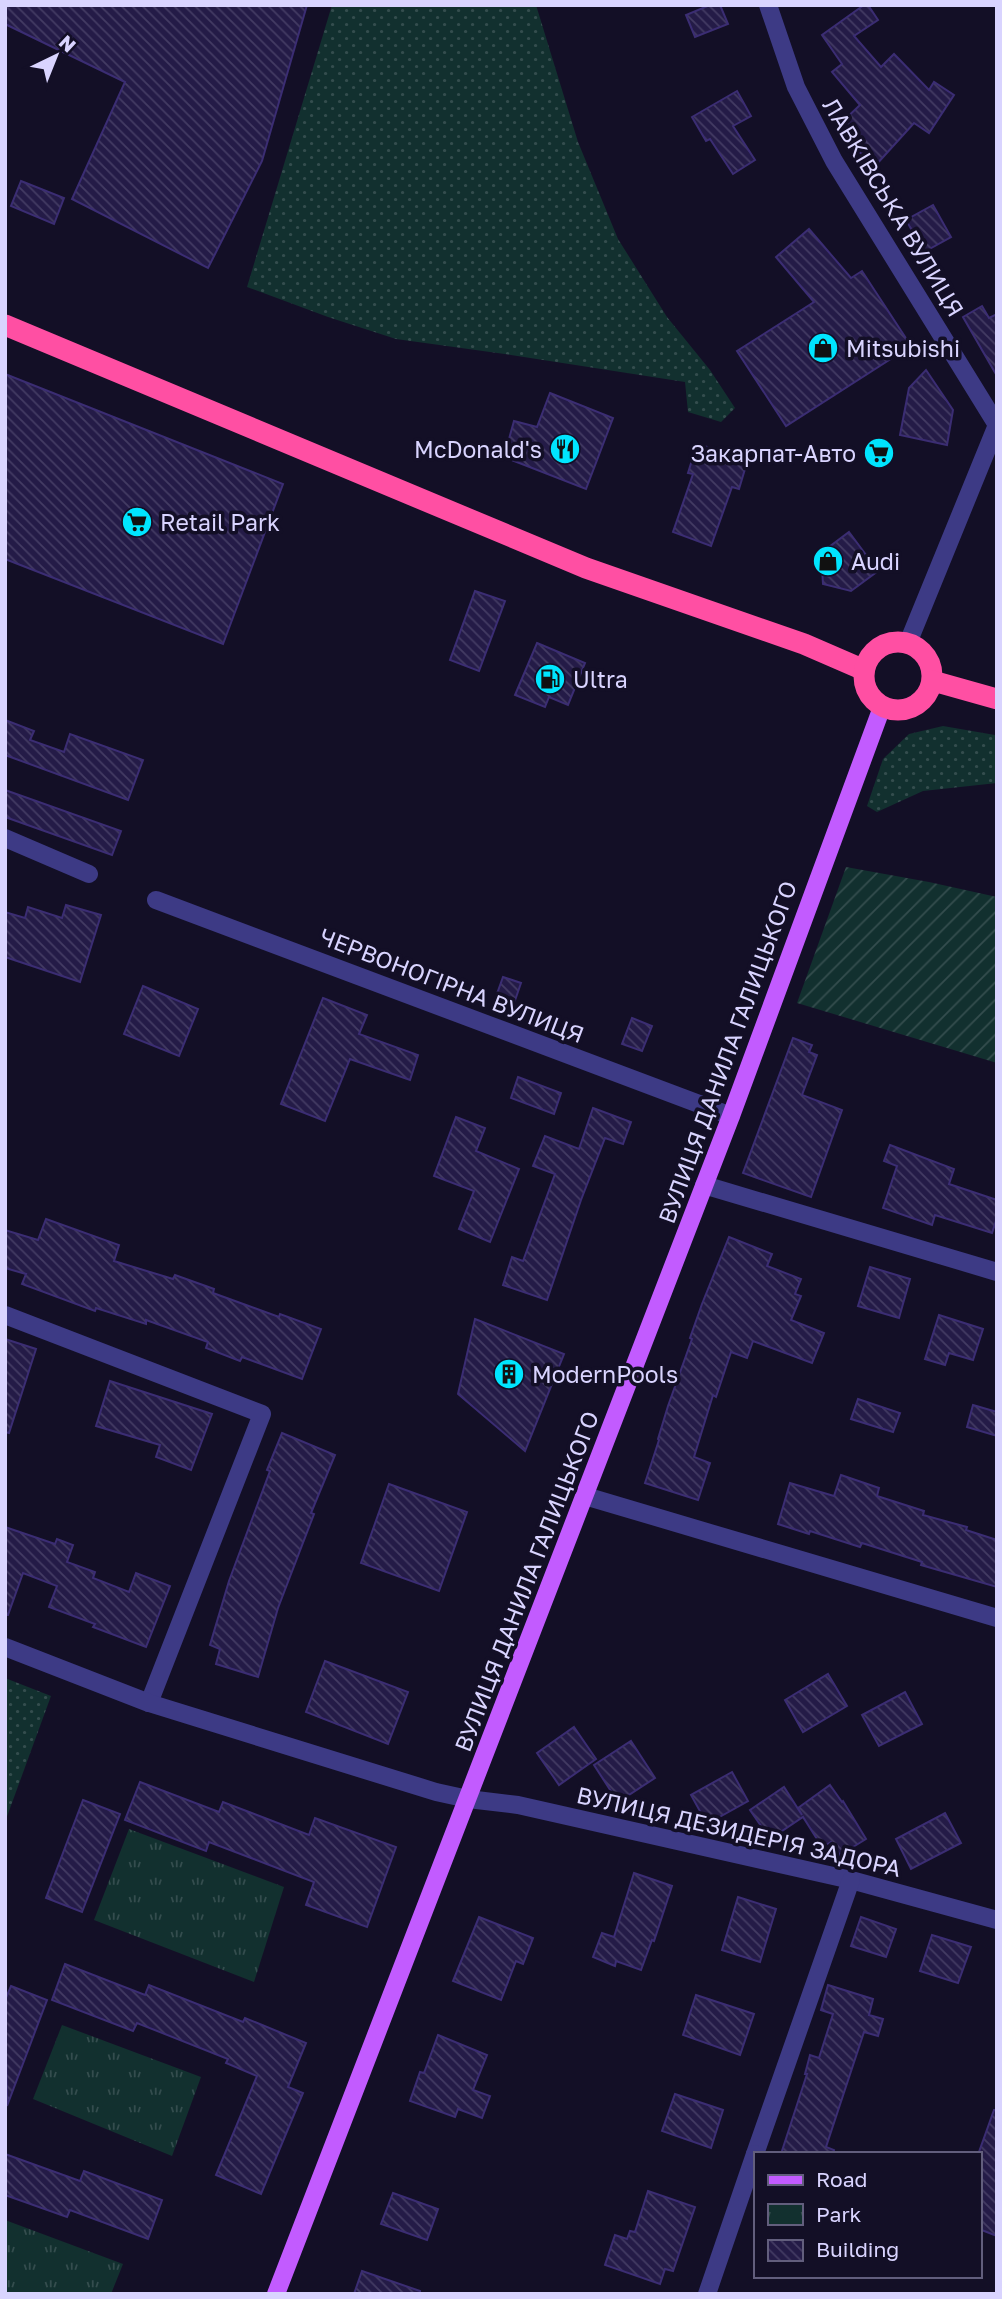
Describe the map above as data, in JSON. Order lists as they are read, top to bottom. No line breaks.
{"streets":{"main road":["ВУЛИЦЯ ДАНИЛА ГАЛИЦЬКОГО"],"street":["ЛАВКІВСЬКА ВУЛИЦЯ","ЧЕРВОНОГІРНА ВУЛИЦЯ","ВУЛИЦЯ ДЕЗИДЕРІЯ ЗАДОРА"]},"crossings":[["ЧЕРВОНОГІРНА ВУЛИЦЯ","ВУЛИЦЯ ДАНИЛА ГАЛИЦЬКОГО"],["ВУЛИЦЯ ДАНИЛА ГАЛИЦЬКОГО","ВУЛИЦЯ ДЕЗИДЕРІЯ ЗАДОРА"]],"places":{"shop":["Mitsubishi","Audi"],"restaurant":["McDonald's"],"supermarket":["Закарпат-Авто","Retail Park"],"fuel station":["Ultra"],"building":["ModernPools"]},"legend":["Road","Park","Building"],"north":"top right"}
